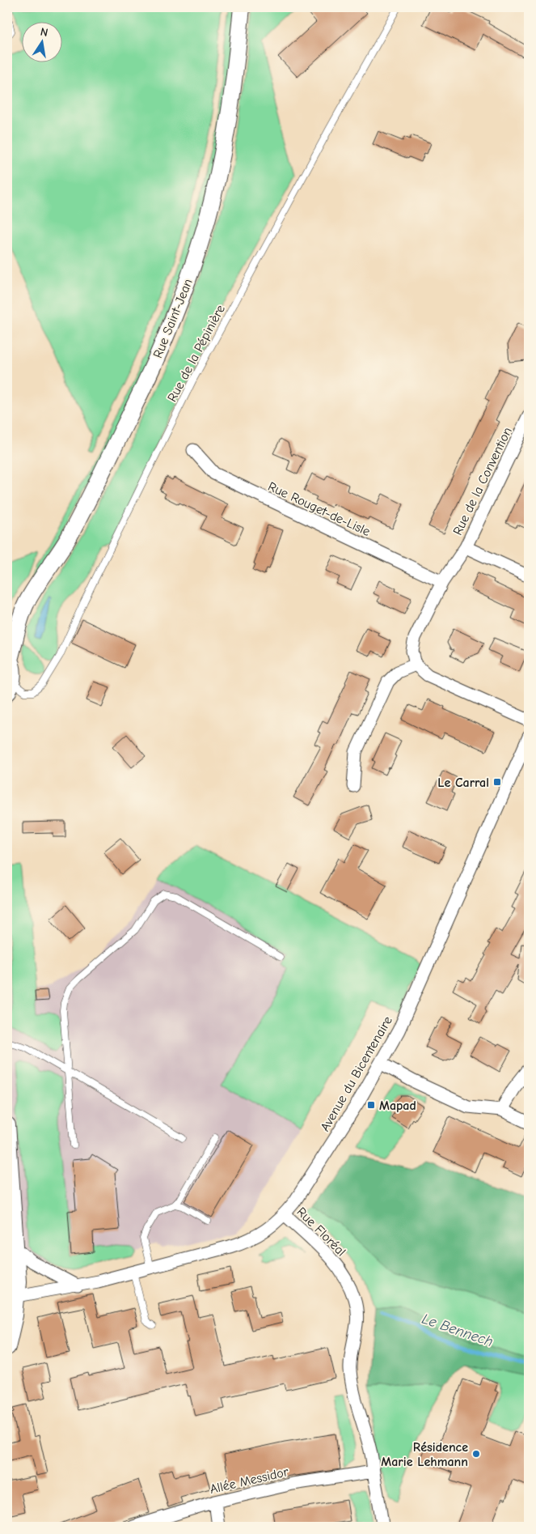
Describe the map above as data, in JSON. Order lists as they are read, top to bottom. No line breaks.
{"streets":{"street":["Rue Saint-Jean","Rue de la Convention","Rue Rouget-de-Lisle","Avenue du Bicentenaire","Rue Floréal","Allée Messidor"],"lane":["Rue de la Pépinière"]},"crossings":[["Rue de la Convention","Rue Rouget-de-Lisle"],["Avenue du Bicentenaire","Rue Floréal"],["Rue Floréal","Allée Messidor"]],"water":["Le Bennech"],"places":{"transit":["Le Carral","Mapad"],"other":["Résidence Marie Lehmann"]},"north":"top"}
